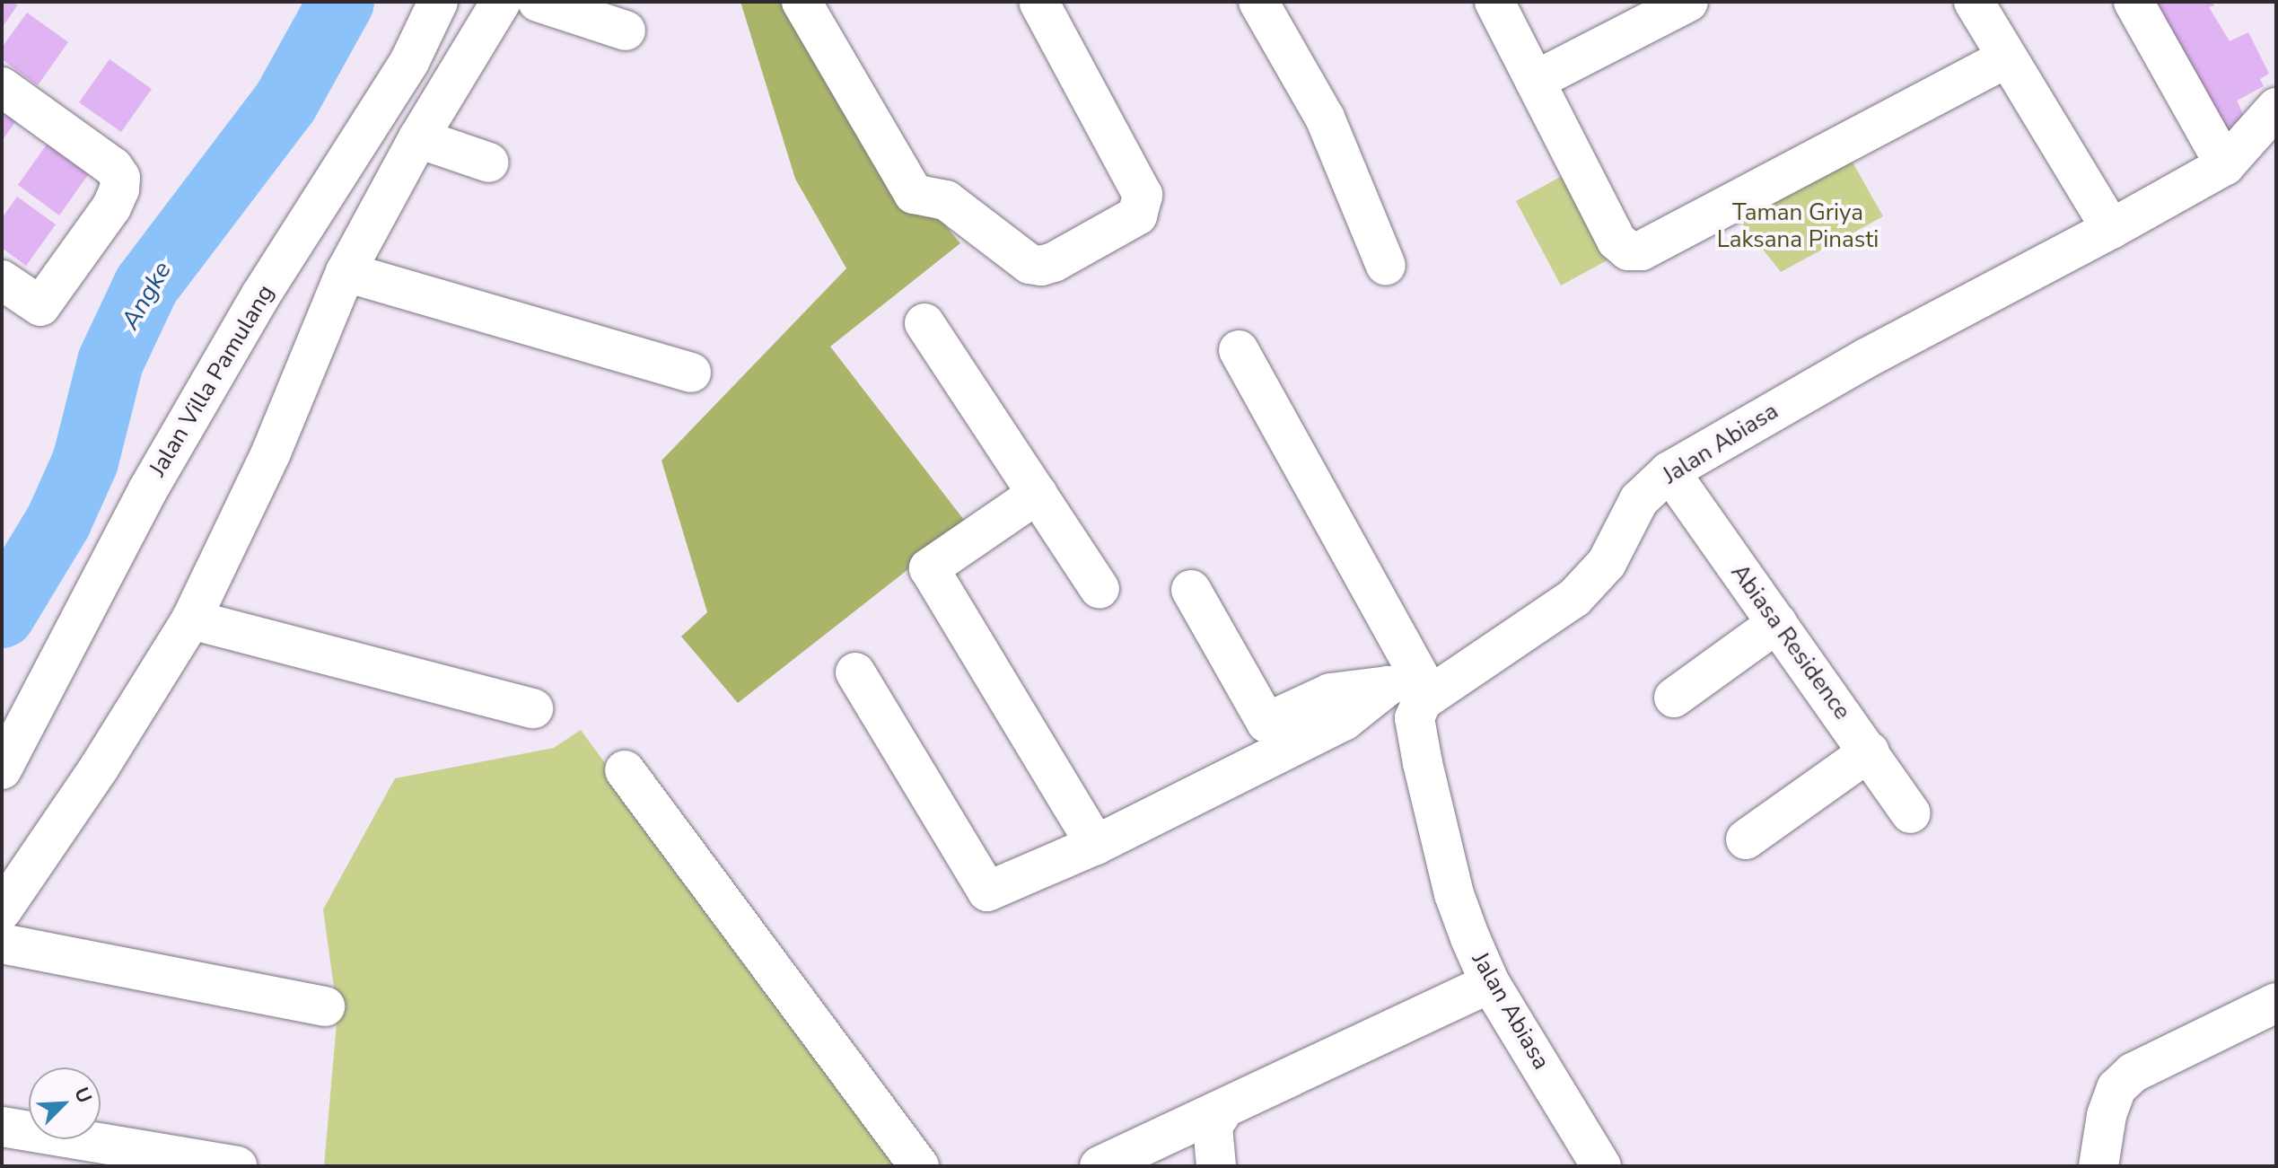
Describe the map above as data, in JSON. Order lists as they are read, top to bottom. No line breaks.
{"streets":{"street":["Jalan Villa Pamulang","Jalan Abiasa","Abiasa Residence"]},"crossings":[["Jalan Abiasa","Abiasa Residence"]],"water":["Angke"],"parks":["Taman Griya Laksana Pinasti"],"north":"top right"}
